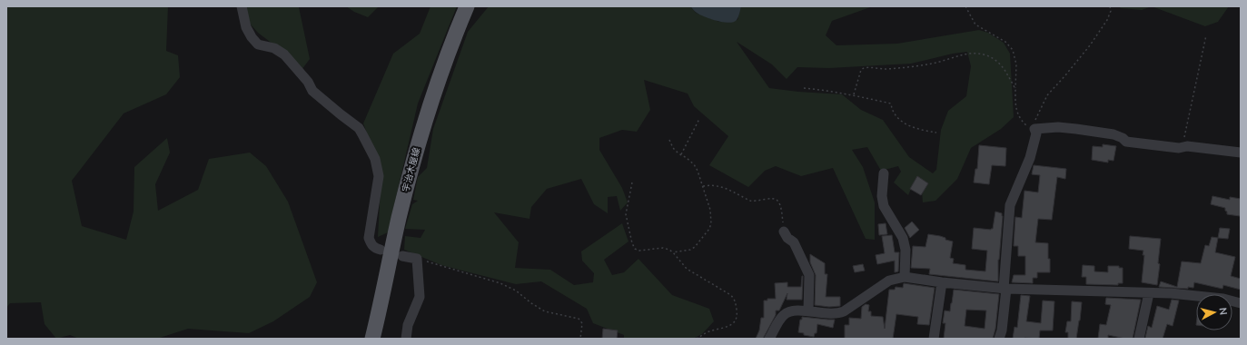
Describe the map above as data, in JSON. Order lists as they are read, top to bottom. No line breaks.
{"streets":{"main road":["宇治木屋線"]},"north":"right"}
